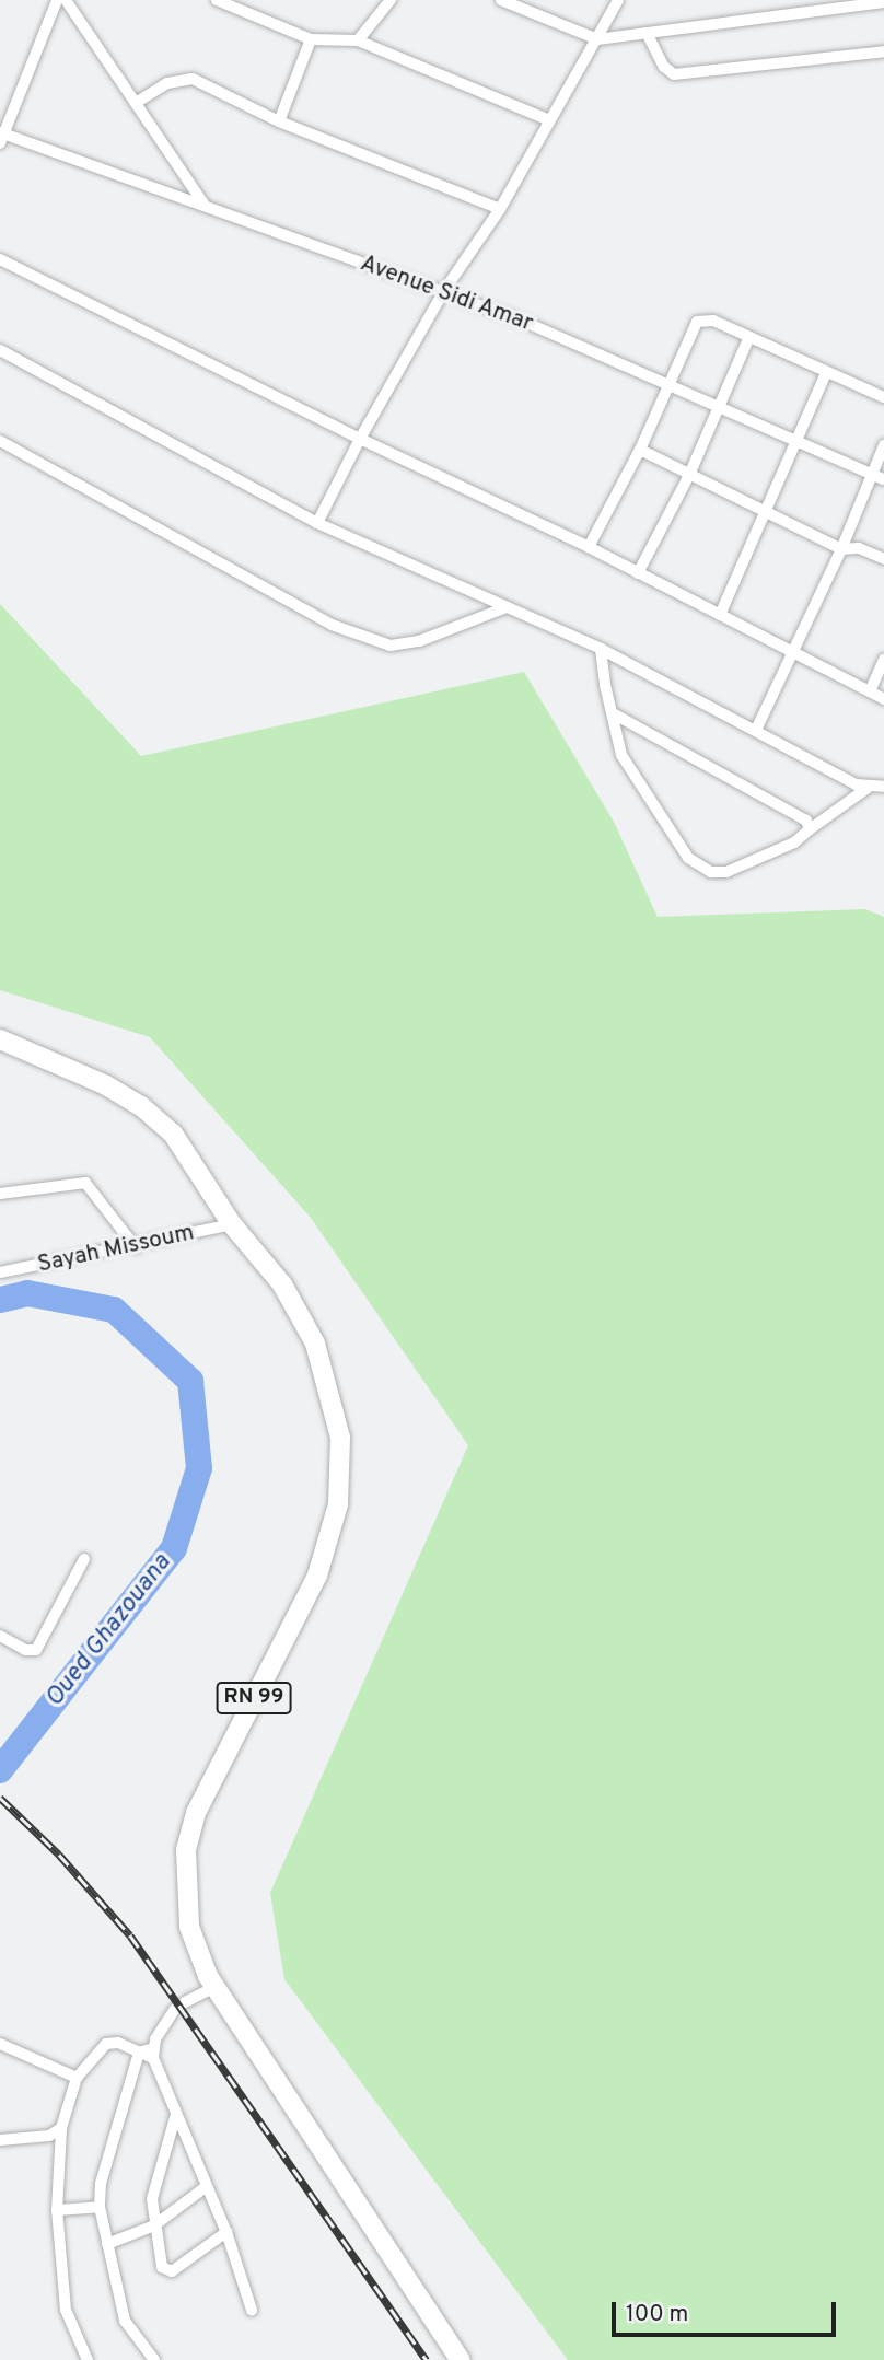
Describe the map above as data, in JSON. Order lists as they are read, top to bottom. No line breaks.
{"streets":{"main road":["RN 99"],"street":["Avenue Sidi Amar","Sayah Missoum"]},"crossings":[["Sayah Missoum","RN 99"]],"water":["Oued Ghazouana"],"scale_bar":"100 m"}
